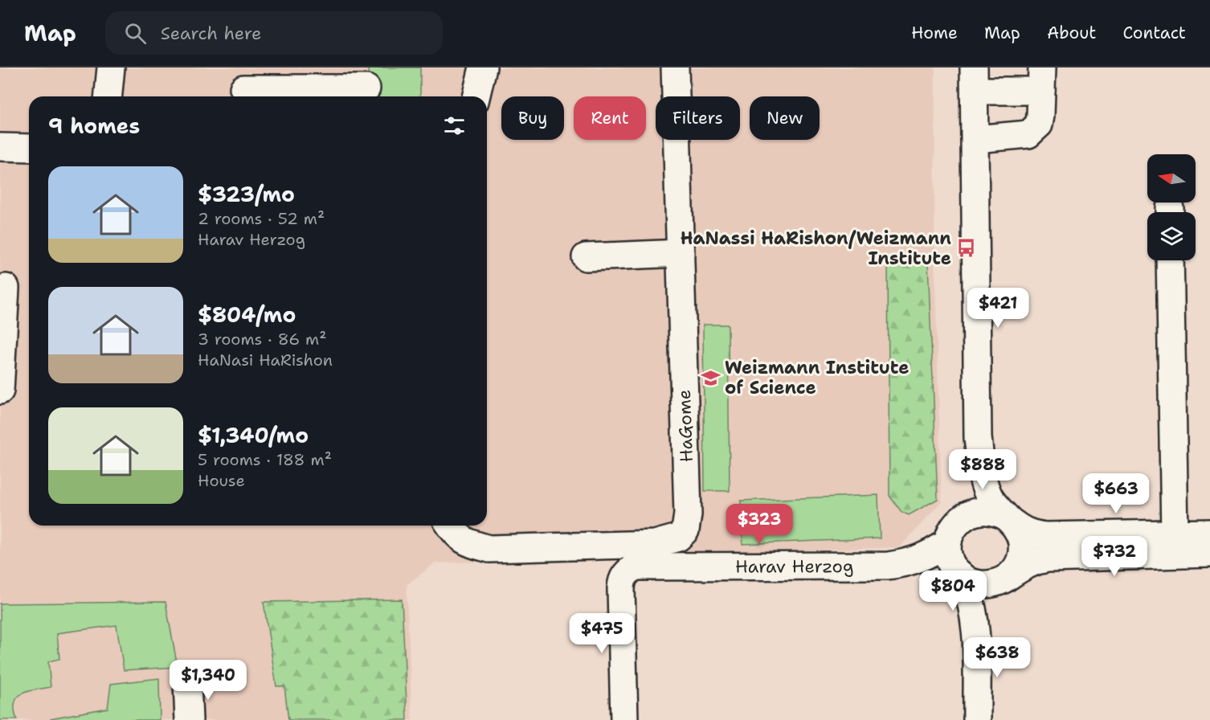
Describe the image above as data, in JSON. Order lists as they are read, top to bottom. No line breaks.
{"streets":{"street":["HaGome","Harav Herzog"]},"places":{"bus stop":["HaNassi HaRishon/Weizmann Institute"],"school or university":["Weizmann Institute of Science"]},"north":"left","page":{"header":"Map","search":"Search here","nav":["Home","Map","About","Contact"],"chip":["Buy","Rent","Filters","New"],"heading":"9 homes","list":[{"name":"$323/mo","note":"2 rooms · 52 m² · Harav Herzog"},{"name":"$804/mo","note":"3 rooms · 86 m² · HaNasi HaRishon"},{"name":"$1,340/mo","note":"5 rooms · 188 m² · House"}],"price":["$421","$888","$663","$323","$732","$804","$475","$638","$1,340"]}}
